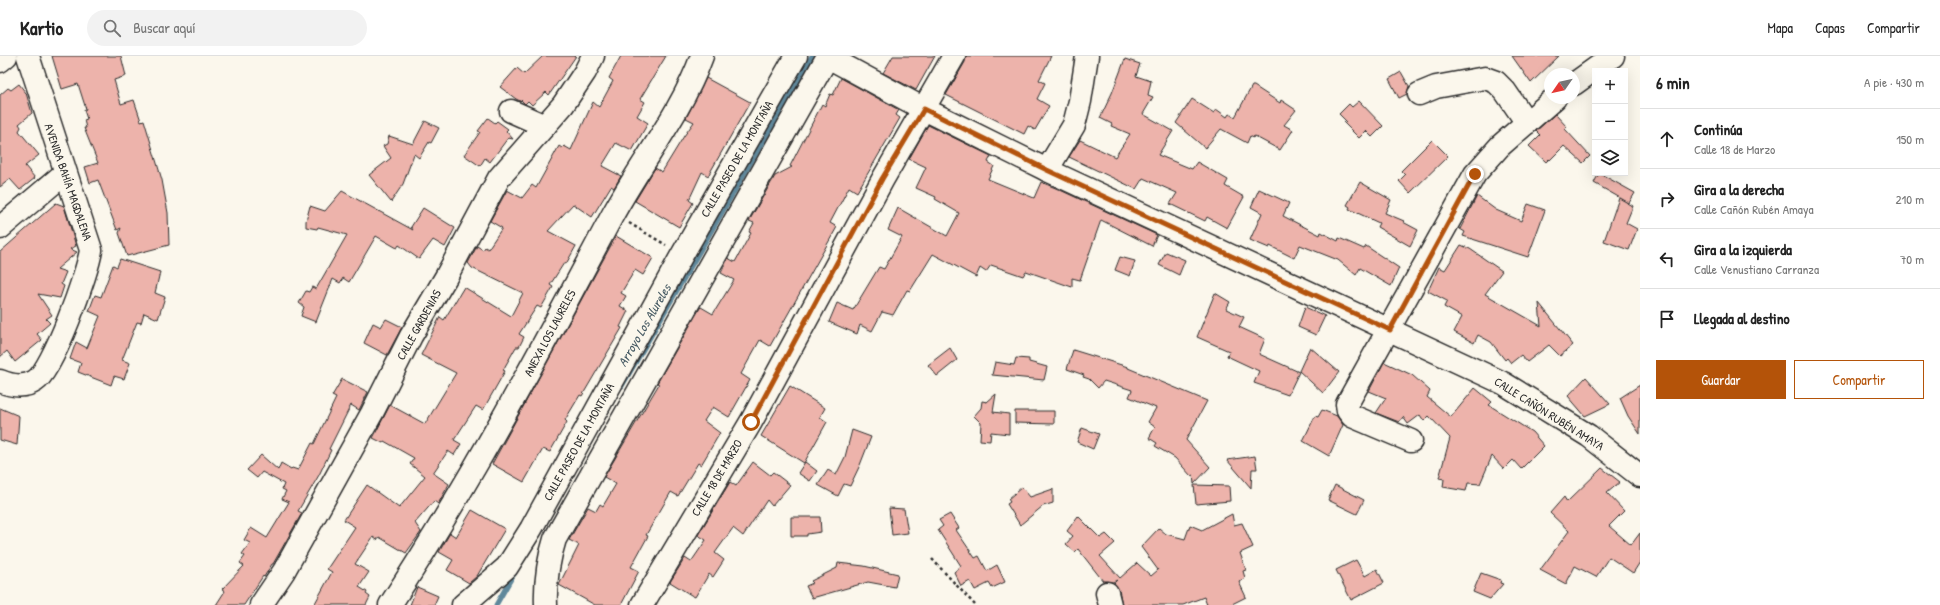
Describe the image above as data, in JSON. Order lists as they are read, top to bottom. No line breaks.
{"streets":{"street":["CALLE PASEO DE LA MONTAÑA","AVENIDA BAHÍA MAGDALENA","CALLE GARDENIAS","ANEXA LOS LAURELES","CALLE CAÑÓN RUBÉN AMAYA","CALLE 18 DE MARZO"]},"crossings":[["CALLE CAÑÓN RUBÉN AMAYA","CALLE 18 DE MARZO"]],"water":["Arroyo Los Alureles"],"north":"bottom left","page":{"header":"Kartio","search":"Buscar aquí","nav":["Mapa","Capas","Compartir"],"heading":["6 min","A pie · 430 m"],"map_buttons":["+","−"],"list":[["Continúa","Calle 18 de Marzo","150 m"],["Gira a la derecha","Calle Cañón Rubén Amaya","210 m"],["Gira a la izquierda","Calle Venustiano Carranza","70 m"],"Llegada al destino"],"buttons":["Guardar","Compartir"]}}
